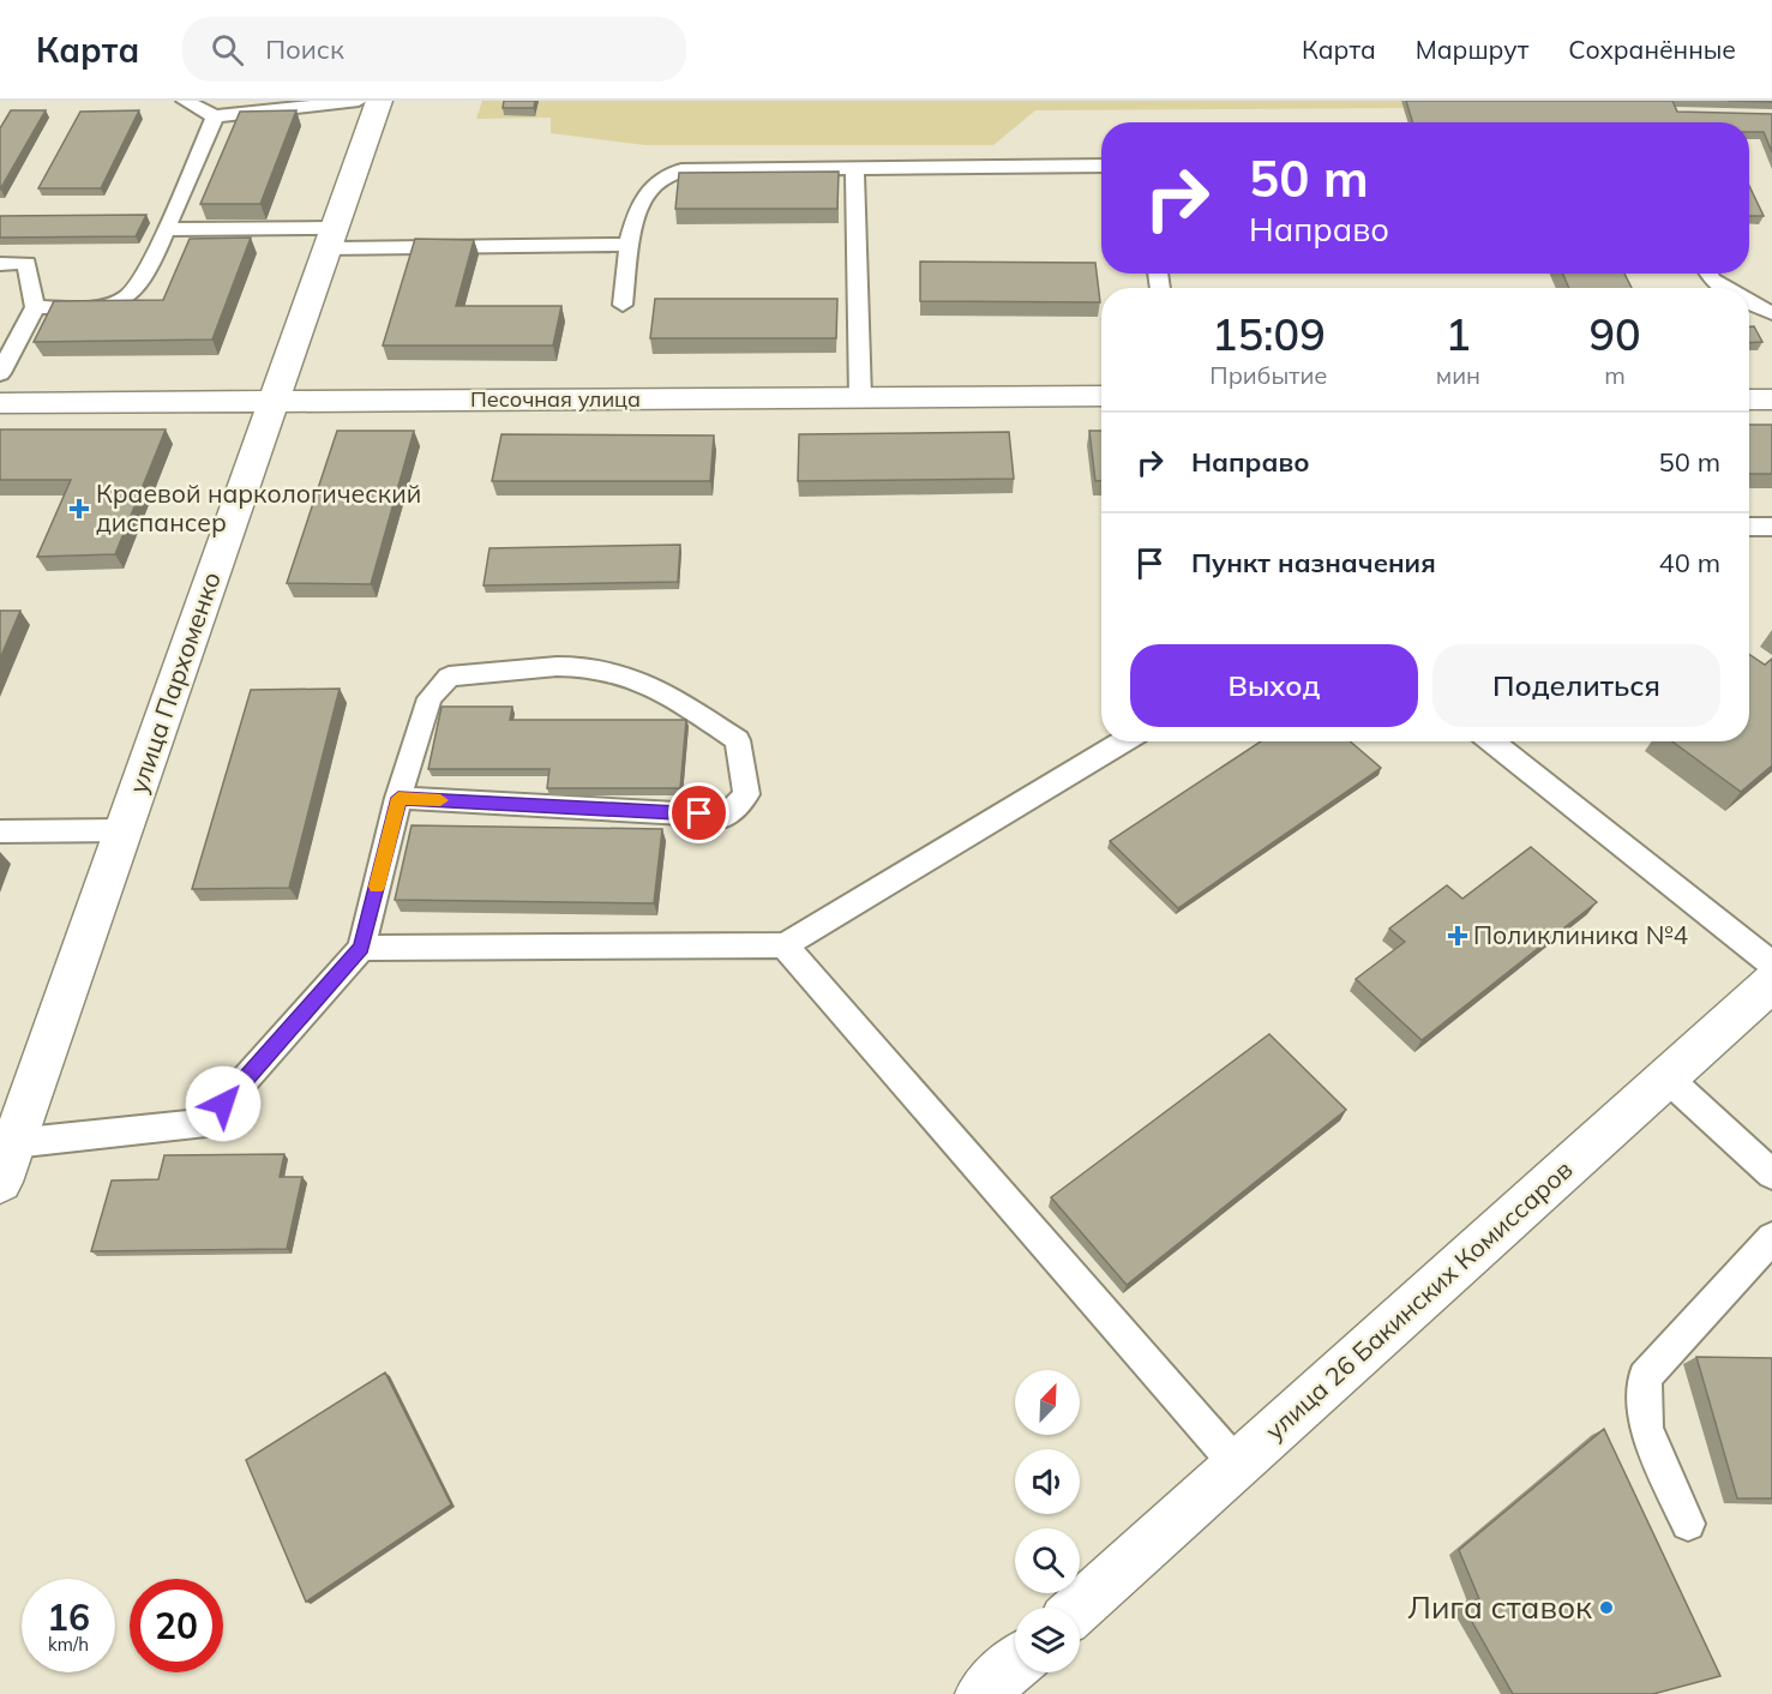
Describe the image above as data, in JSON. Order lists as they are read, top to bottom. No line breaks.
{"streets":{"street":["Песочная улица","улица Пархоменко","улица 26 Бакинских Комиссаров"]},"crossings":[["Песочная улица","улица Пархоменко"]],"places":{"health":["Краевой наркологический диспансер","Поликлиника №4"],"other":["Лига ставок"]},"north":"top right","page":{"header":"Карта","search":"Поиск","nav":["Карта","Маршрут","Сохранённые"],"turn":["50 m","Направо"],"eta":["15:09","Прибытие","1","мин","90","m"],"list":[{"name":"Направо","value":"50 m"},{"name":"Пункт назначения","value":"40 m"}],"buttons":["Выход","Поделиться"],"speed":"16 km/h","limit":"20"}}
